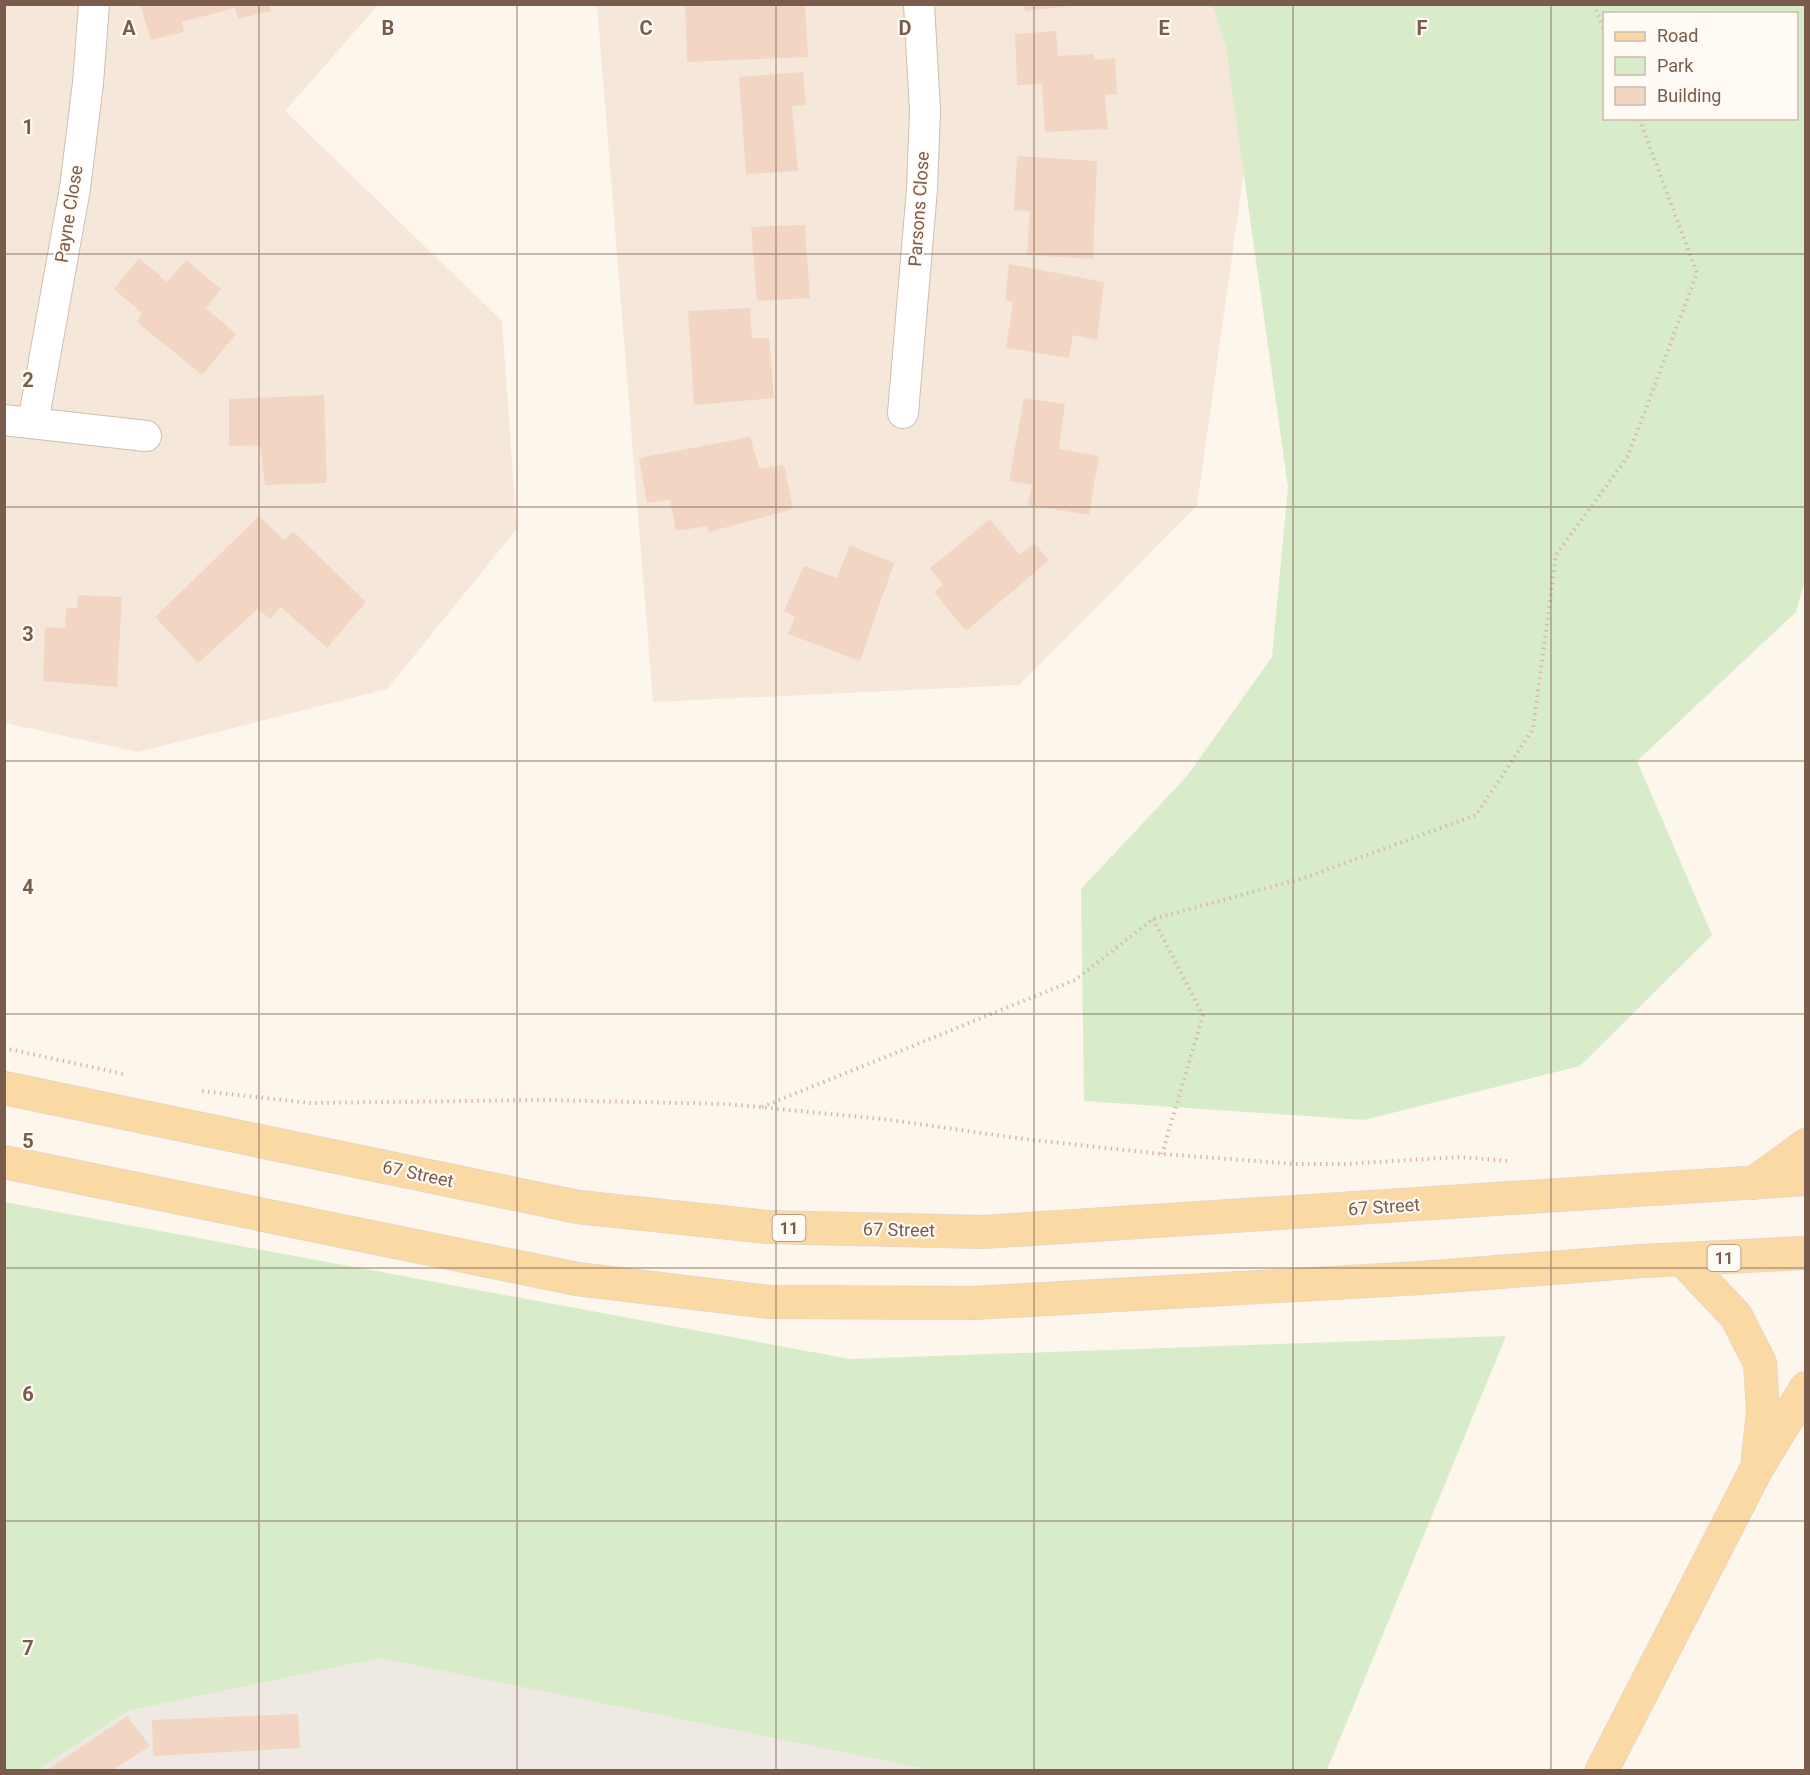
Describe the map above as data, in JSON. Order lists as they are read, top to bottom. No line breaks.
{"streets":{"main road":["67 Street","11"],"street":["Parsons Close","Payne Close"]},"legend":["Road","Park","Building"],"grid":{"columns":["A","B","C","D","E","F"],"rows":["1","2","3","4","5","6","7"]}}
